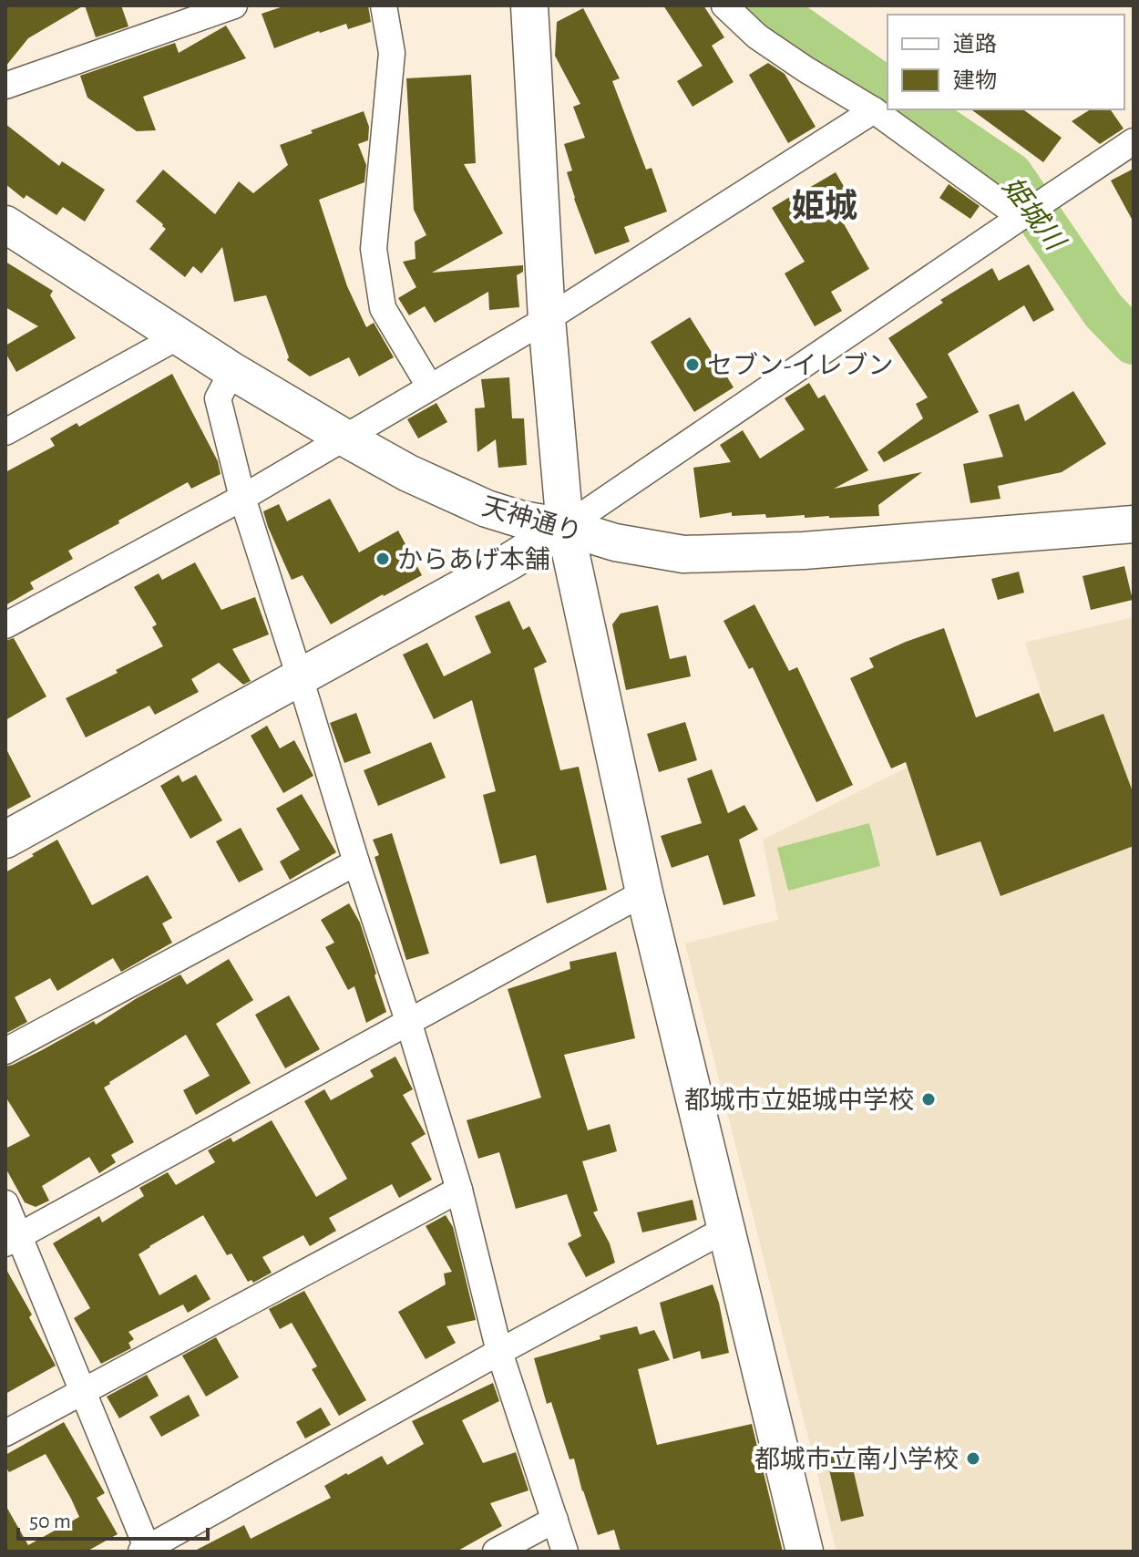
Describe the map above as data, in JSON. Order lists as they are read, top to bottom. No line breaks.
{"streets":{"street":["天神通り"]},"districts":["姫城"],"water":["姫城川"],"places":["セブン-イレブン","からあげ本舗","都城市立姫城中学校","都城市立南小学校"],"legend":["道路","建物"],"scale_bar":"50 m"}
